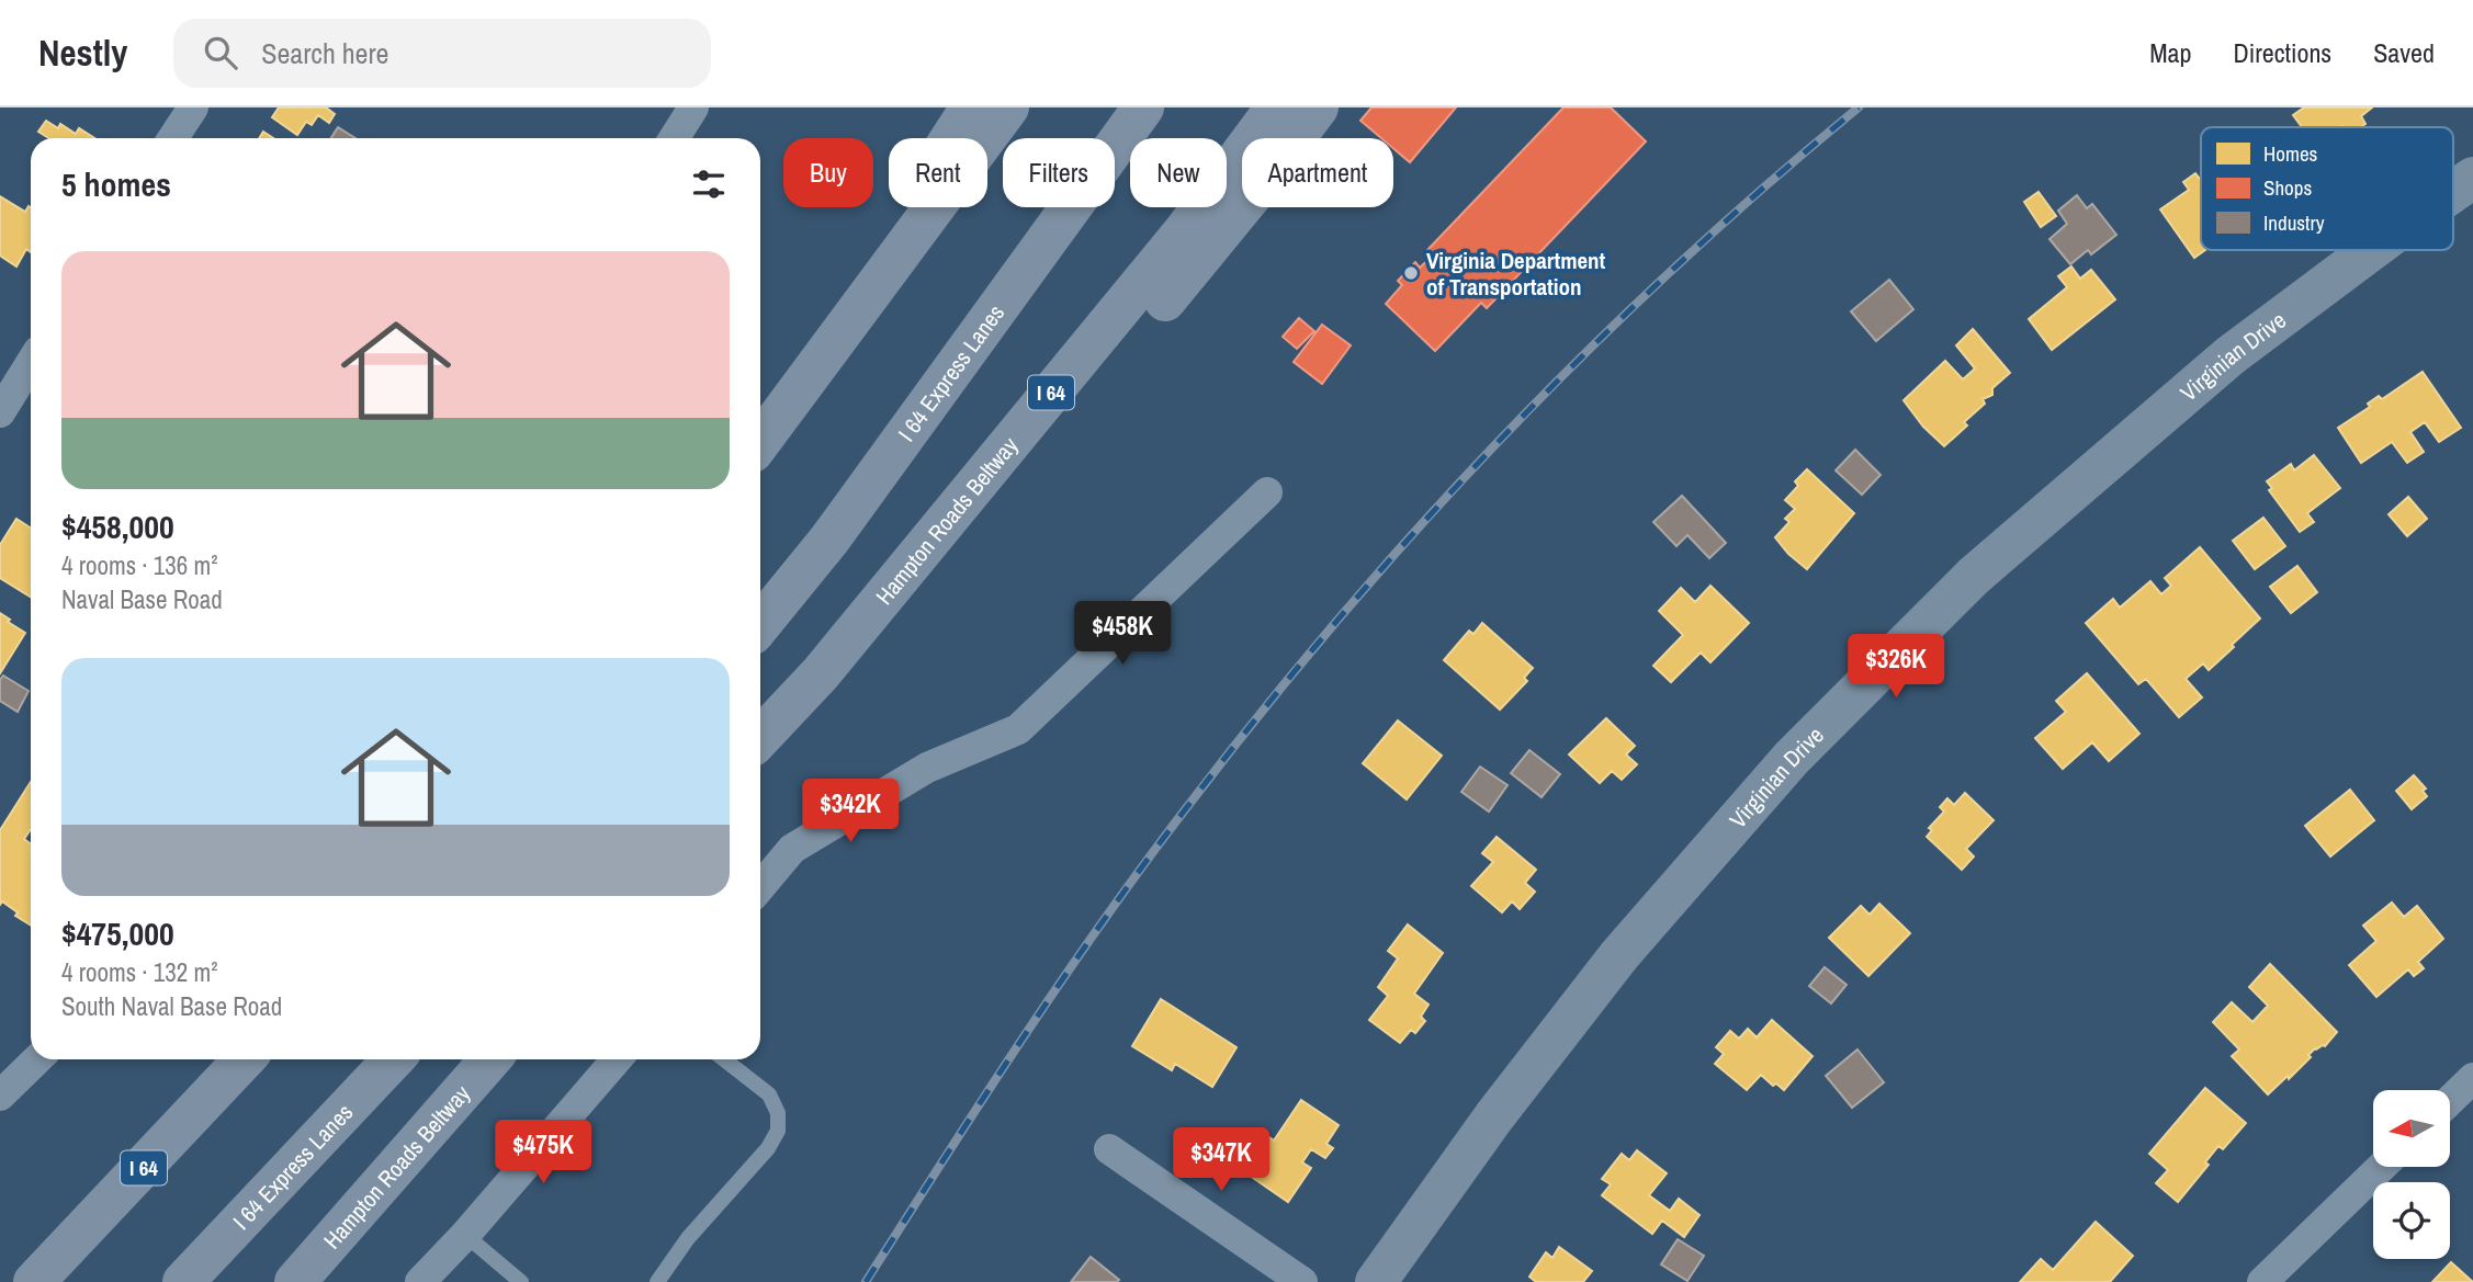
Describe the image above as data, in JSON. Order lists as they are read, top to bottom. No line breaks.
{"streets":{"highway":["I 64 Express Lanes","I 64","Hampton Roads Beltway"],"street":["Virginian Drive"]},"places":["Virginia Department of Transportation"],"legend":["Homes","Shops","Industry"],"north":"left","page":{"header":"Nestly","search":"Search here","nav":["Map","Directions","Saved"],"chip":["Buy","Rent","Filters","New","Apartment"],"heading":"5 homes","list":[{"name":"$458,000","note":"4 rooms · 136 m² · Naval Base Road"},{"name":"$475,000","note":"4 rooms · 132 m² · South Naval Base Road"}],"price":["$458K","$326K","$342K","$475K","$347K"]}}
